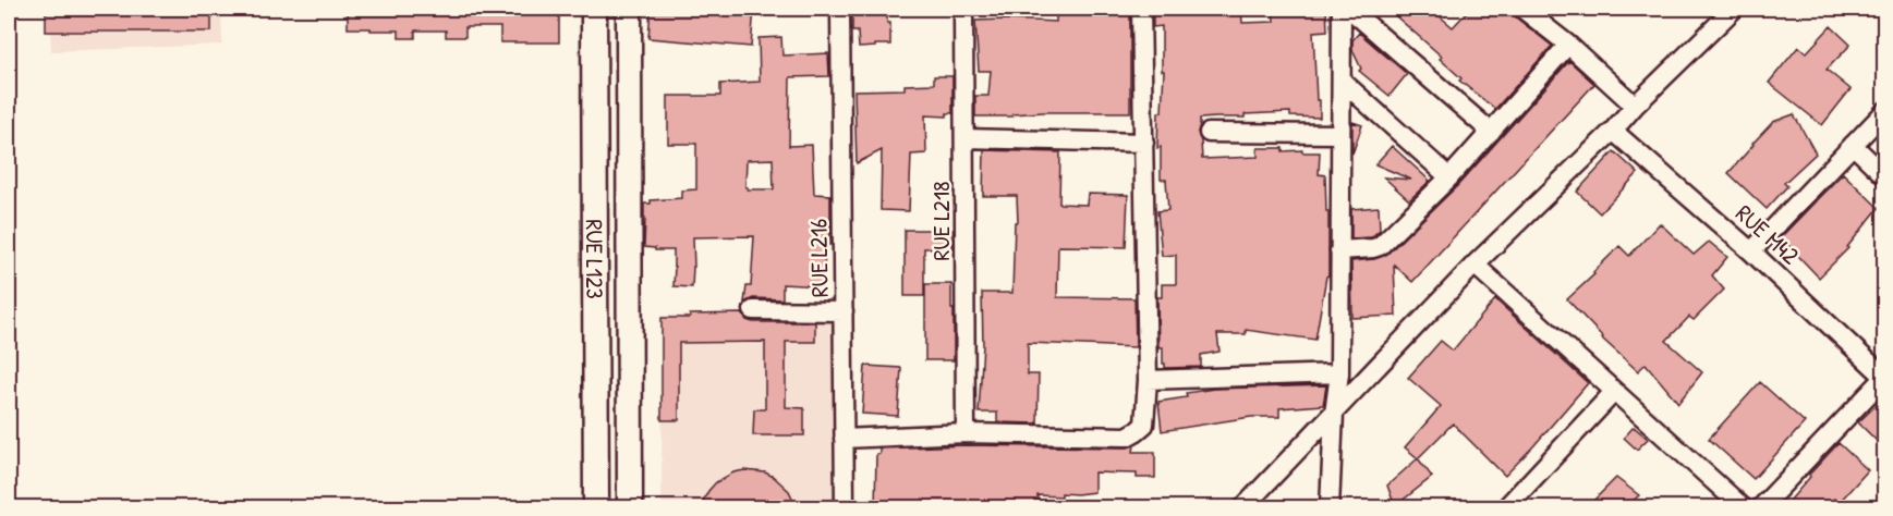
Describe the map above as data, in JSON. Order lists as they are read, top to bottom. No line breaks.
{"streets":{"main road":["RUE L123"],"street":["RUE L218","RUE M42","RUE L216"]}}
